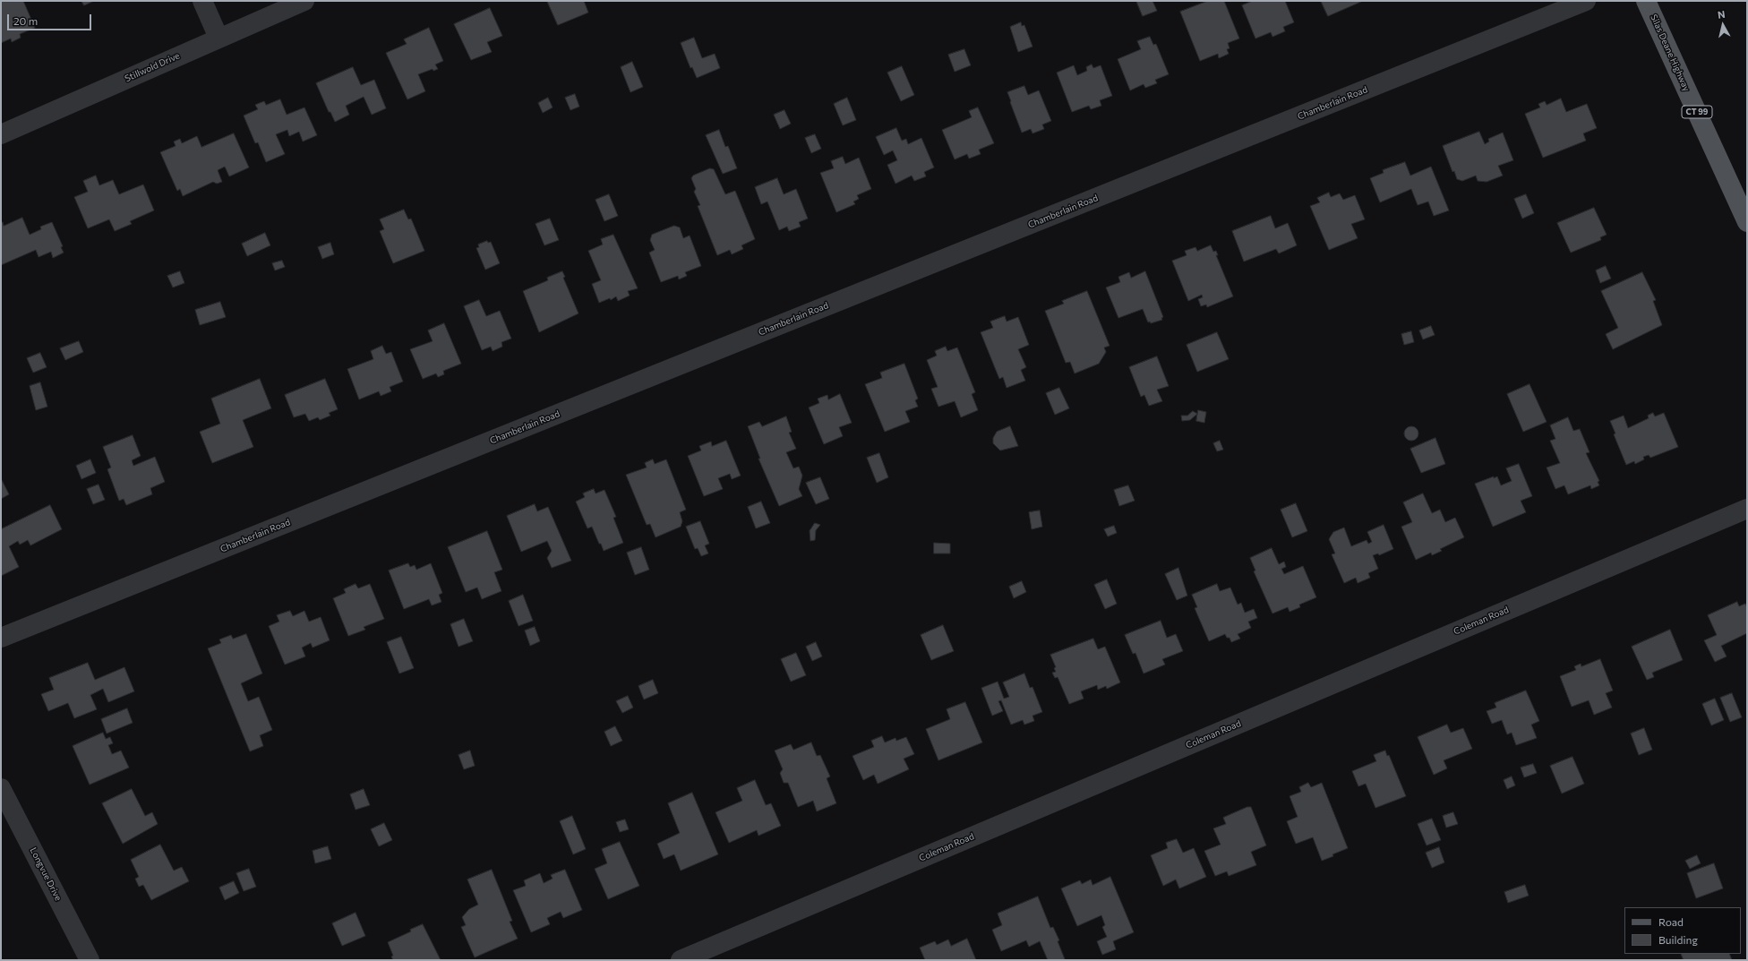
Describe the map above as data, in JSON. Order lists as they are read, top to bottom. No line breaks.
{"streets":{"main road":["Silas Deane Highway","CT 99"],"street":["Stillwold Drive","Chamberlain Road","Coleman Road","Longvue Drive"]},"legend":["Road","Building"],"scale_bar":"20 m","north":"top"}
